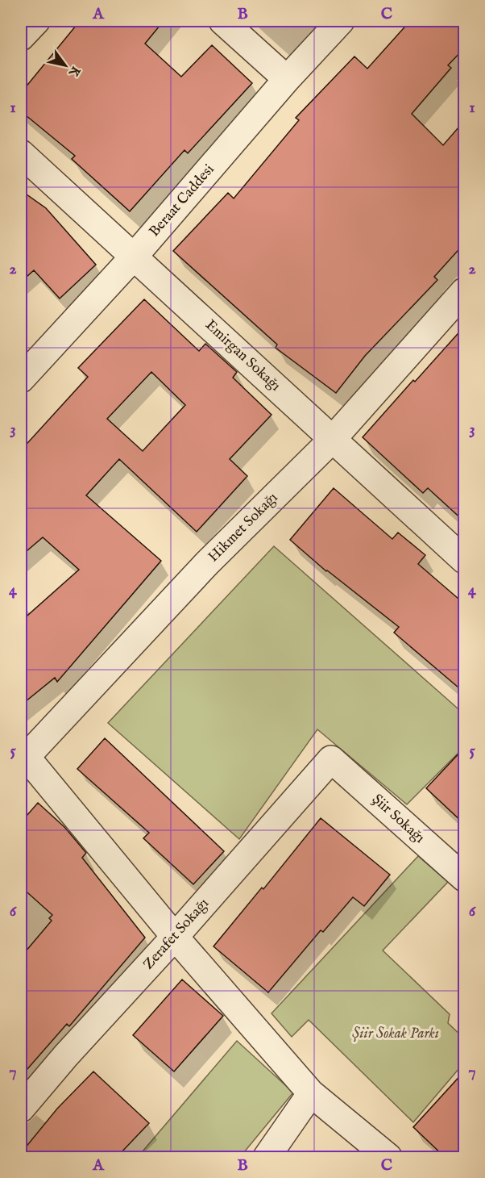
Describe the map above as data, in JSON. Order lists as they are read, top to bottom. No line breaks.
{"streets":{"street":["Beraat Caddesi","Emirgan Sokağı","Hikmet Sokağı","Şiir Sokağı","Zerafet Sokağı"]},"crossings":[["Beraat Caddesi","Emirgan Sokağı"],["Emirgan Sokağı","Hikmet Sokağı"],["Şiir Sokağı","Zerafet Sokağı"]],"parks":["Şiir Sokak Parkı"],"north":"bottom right","grid":{"columns":["A","B","C"],"rows":["1","2","3","4","5","6","7"]}}
